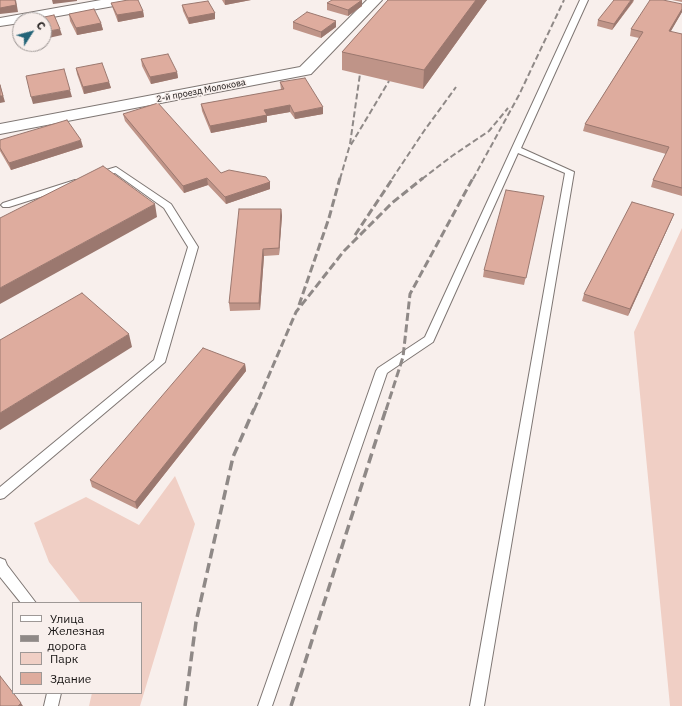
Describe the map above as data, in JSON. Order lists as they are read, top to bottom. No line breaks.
{"streets":{"street":["2-й проезд Молокова"]},"legend":["Улица","Железная дорога","Парк","Здание"],"north":"top right"}
